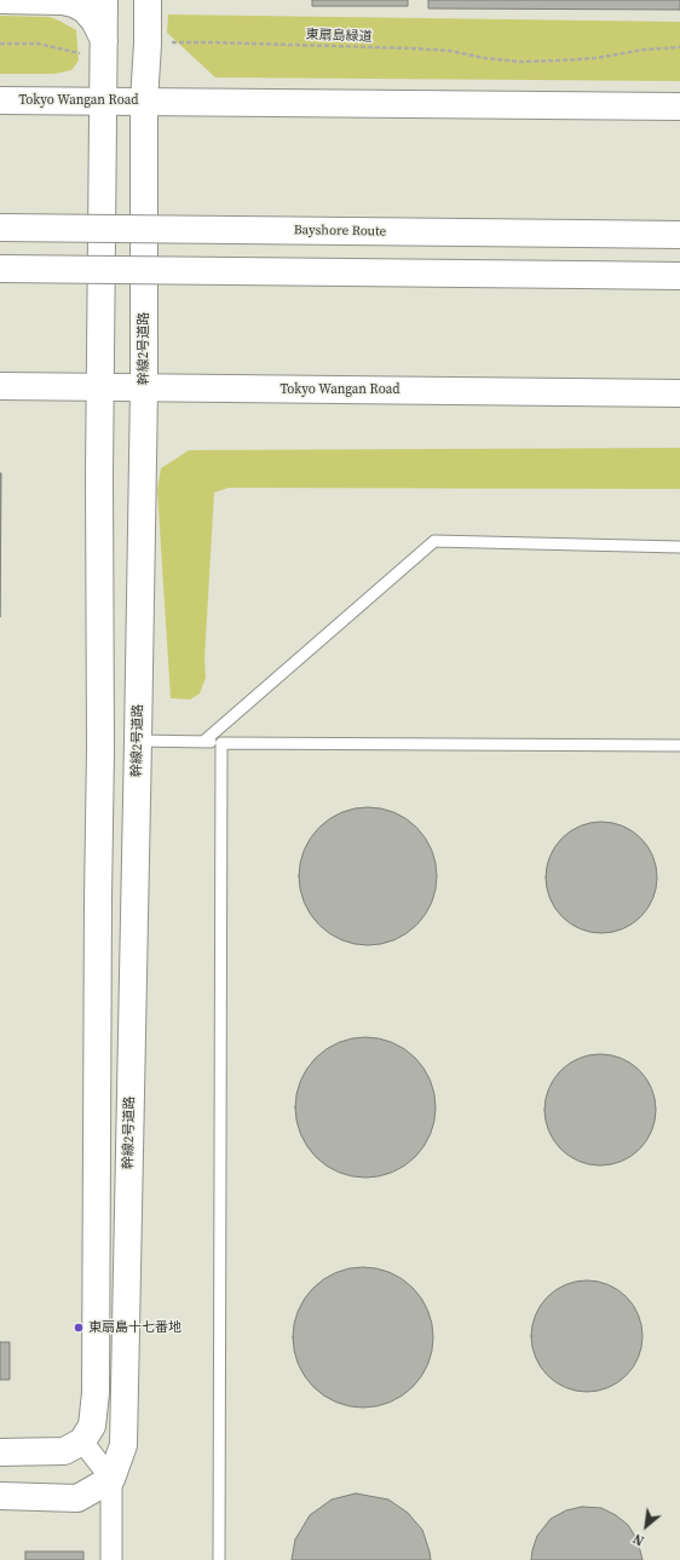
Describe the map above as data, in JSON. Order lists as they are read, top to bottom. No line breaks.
{"streets":{"main road":["Tokyo Wangan Road","Bayshore Route","幹線2号道路"],"path":["東扇島緑道"]},"crossings":[["東扇島緑道","幹線2号道路"],["Tokyo Wangan Road","幹線2号道路"]],"places":["東扇島十七番地"],"north":"bottom left"}
